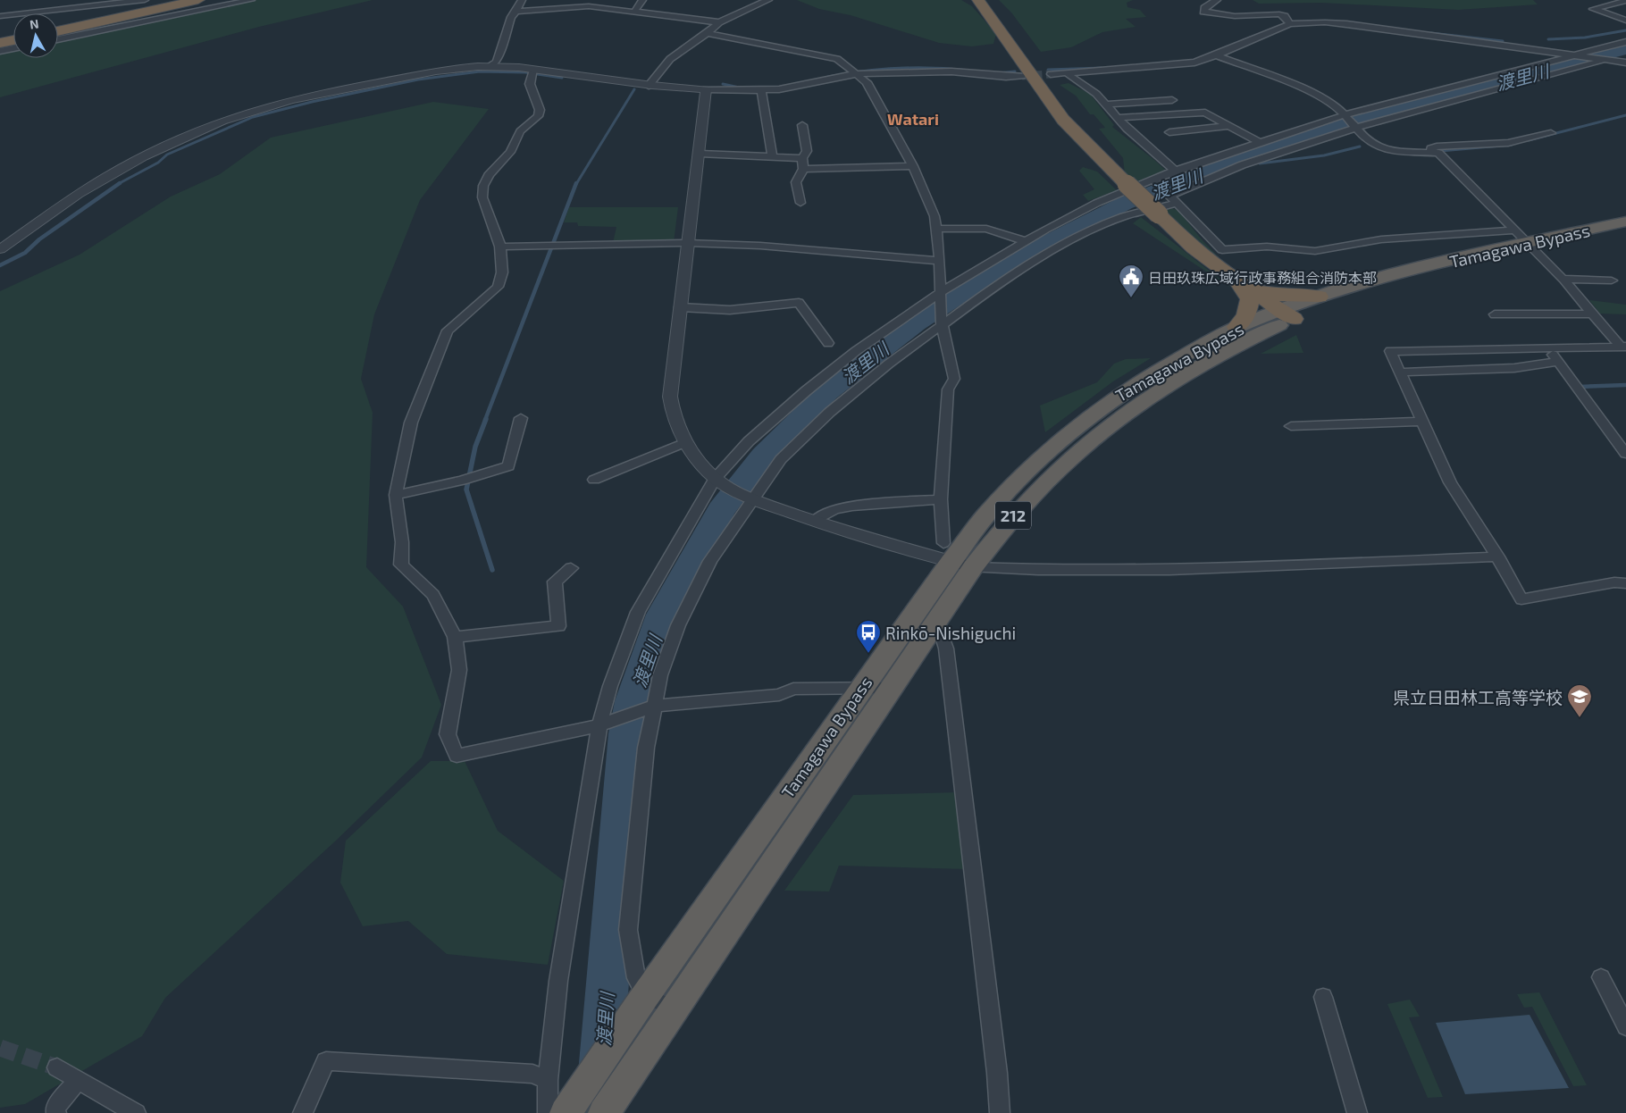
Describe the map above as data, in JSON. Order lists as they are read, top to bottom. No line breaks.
{"streets":{"highway":["Tamagawa Bypass","212"]},"districts":["Watari"],"water":["渡里川"],"places":{"public building":["日田玖珠広域行政事務組合消防本部"],"bus stop":["Rinkō-Nishiguchi"],"school or university":["県立日田林工高等学校"]},"north":"top"}
